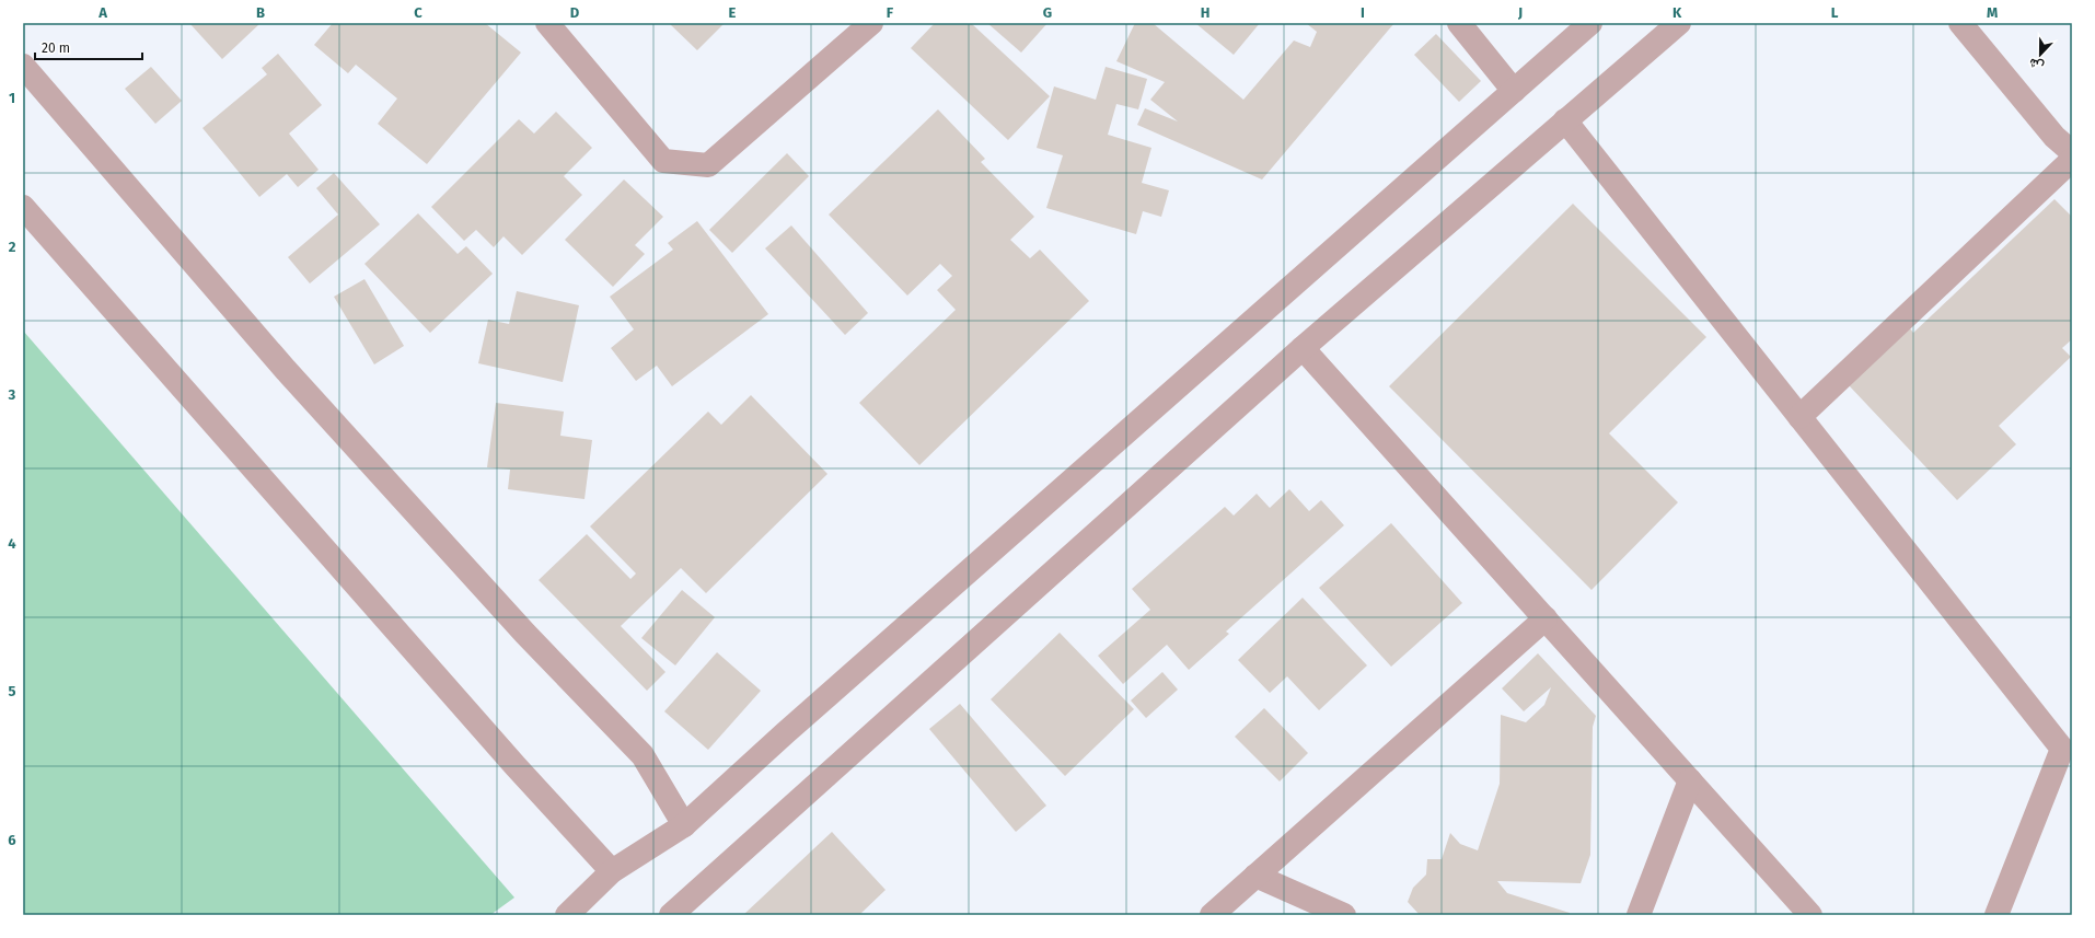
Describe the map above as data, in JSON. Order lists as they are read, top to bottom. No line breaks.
{"scale_bar":"20 m","north":"bottom","grid":{"columns":["A","B","C","D","E","F","G","H","I","J","K","L","M"],"rows":["1","2","3","4","5","6"]}}
